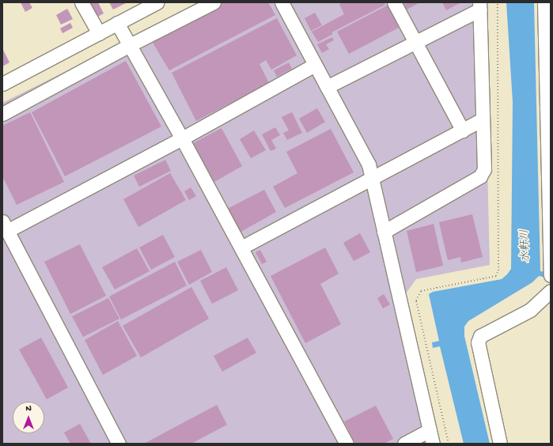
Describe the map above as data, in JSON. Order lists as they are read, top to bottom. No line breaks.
{"water":["水軒川"],"north":"top"}
